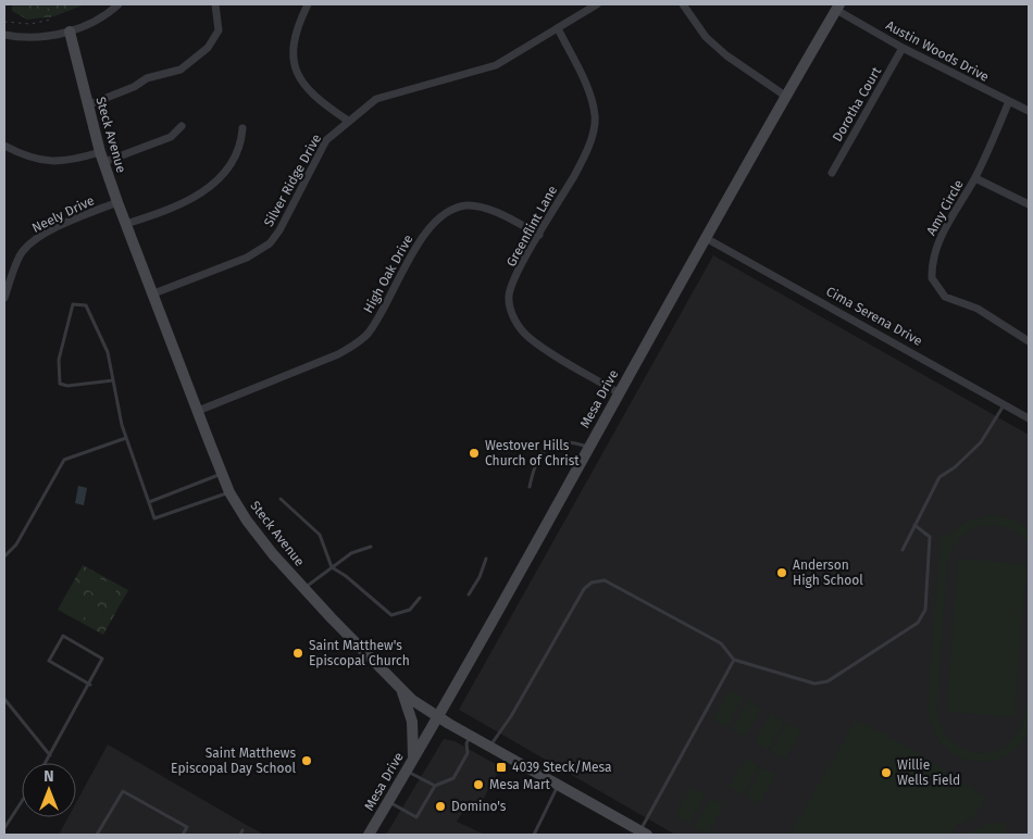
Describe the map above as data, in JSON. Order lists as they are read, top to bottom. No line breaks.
{"streets":{"street":["Austin Woods Drive","Dorotha Court","Steck Avenue","Silver Ridge Drive","Amy Circle","Neely Drive","Greenflint Lane","High Oak Drive","Cima Serena Drive","Mesa Drive"]},"crossings":[["Austin Woods Drive","Dorotha Court"],["Austin Woods Drive","Amy Circle"],["Austin Woods Drive","Mesa Drive"],["Steck Avenue","Silver Ridge Drive"],["Steck Avenue","Neely Drive"],["Steck Avenue","High Oak Drive"],["Steck Avenue","Mesa Drive"],["Silver Ridge Drive","Greenflint Lane"],["Greenflint Lane","High Oak Drive"],["Greenflint Lane","Mesa Drive"],["Cima Serena Drive","Mesa Drive"]],"places":{"other":["Westover Hills Church of Christ","Anderson High School","Saint Matthew's Episcopal Church","Saint Matthews Episcopal Day School","Willie Wells Field","Mesa Mart","Domino's"],"transit":["4039 Steck/Mesa"]},"north":"top"}
